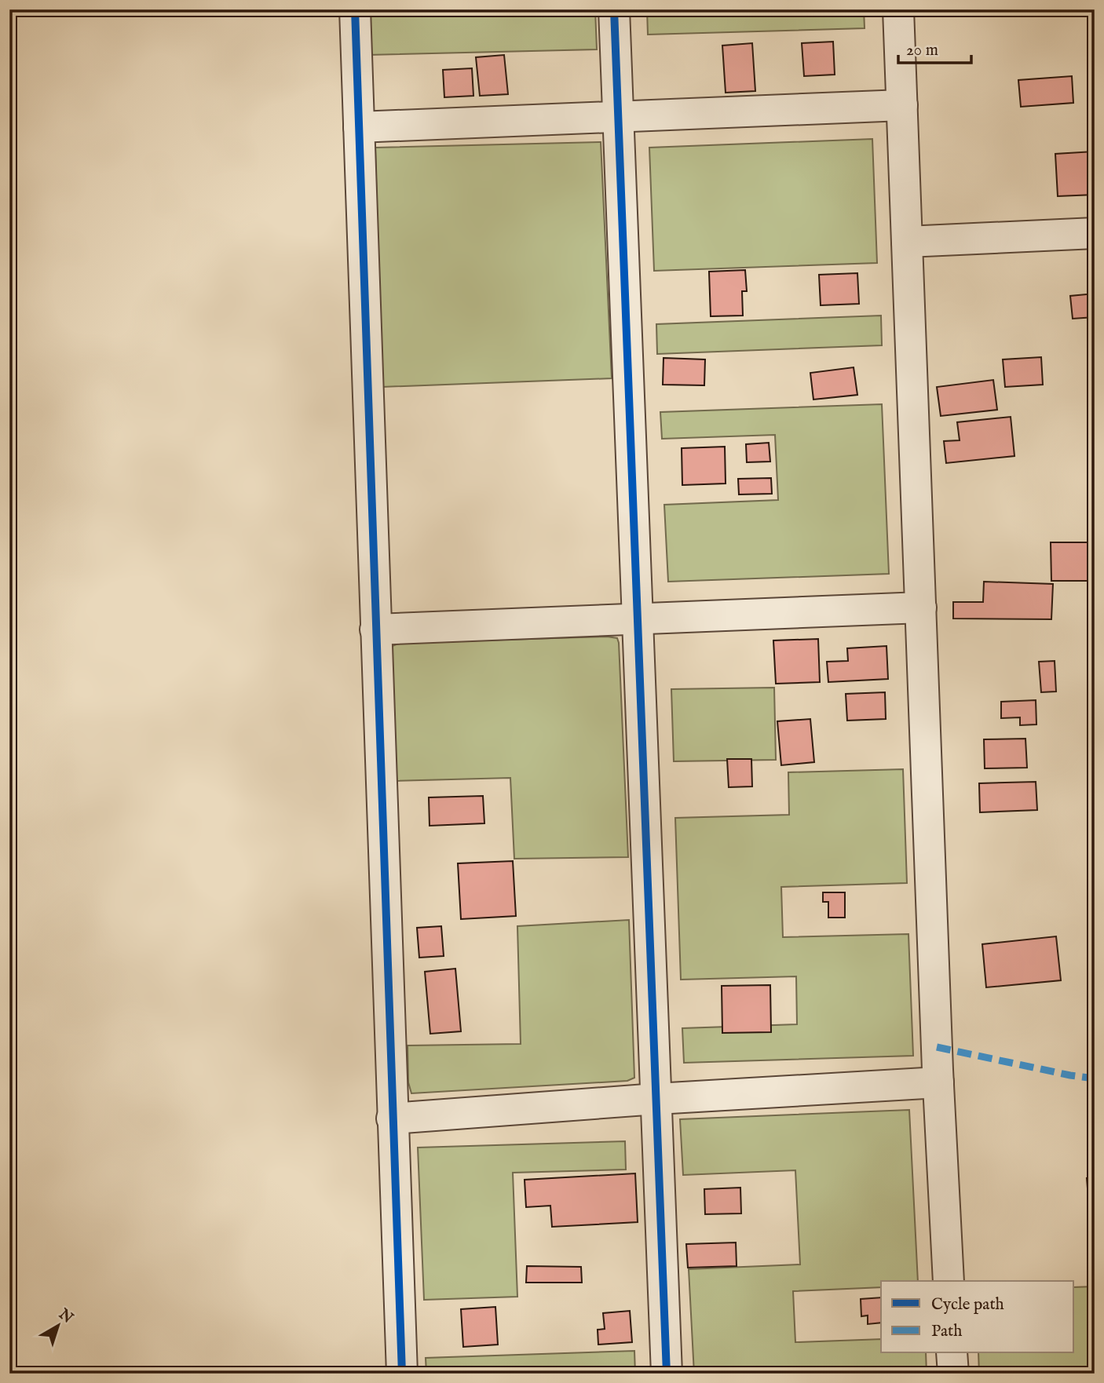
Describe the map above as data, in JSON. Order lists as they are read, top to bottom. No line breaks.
{"legend":["Cycle path","Path"],"scale_bar":"20 m","north":"top right"}
